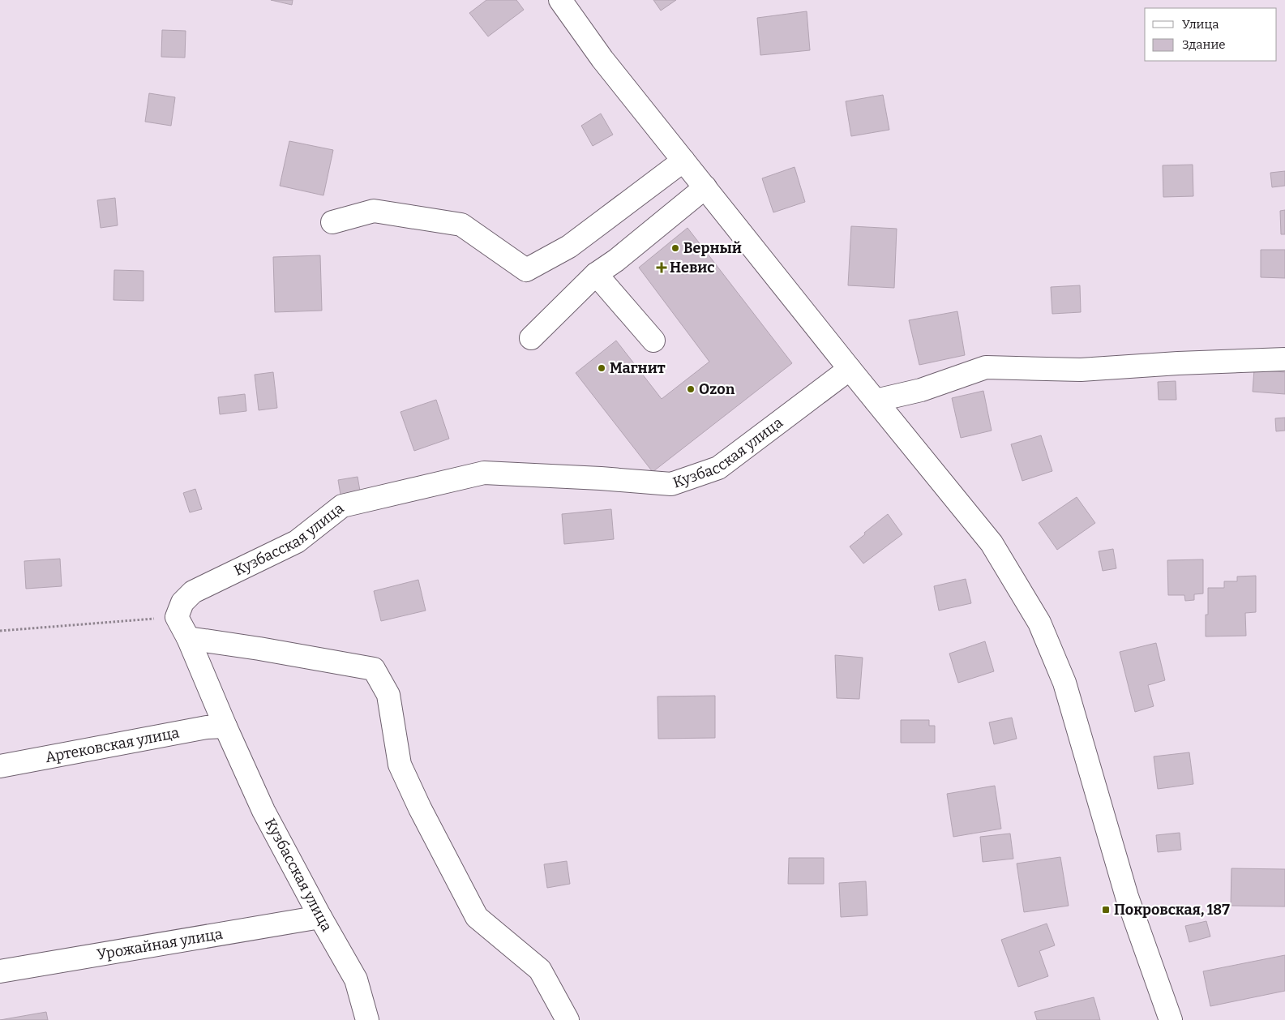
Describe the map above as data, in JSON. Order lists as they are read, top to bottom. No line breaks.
{"streets":{"main road":["Кузбасская улица","Артековская улица","Урожайная улица"]},"crossings":[["Кузбасская улица","Артековская улица"],["Кузбасская улица","Урожайная улица"]],"places":{"other":["Верный","Магнит","Ozon"],"health":["Невис"],"transit":["Покровская, 187"]},"legend":["Улица","Здание"]}
